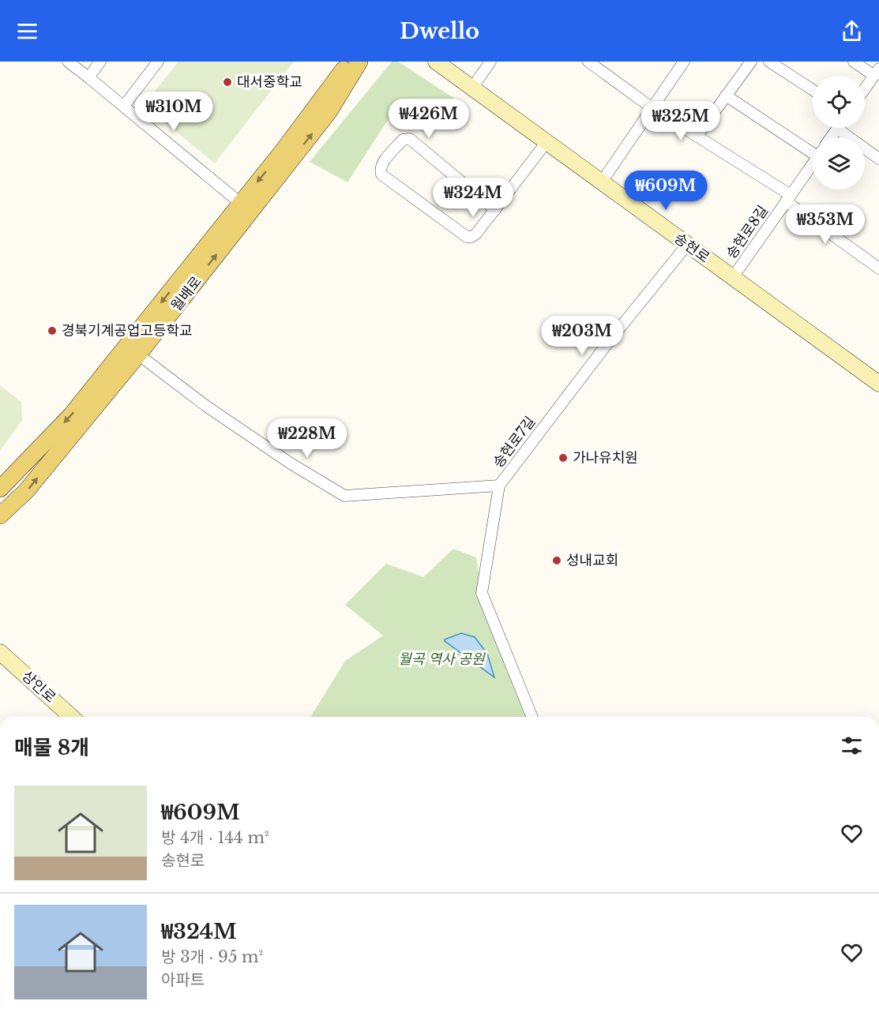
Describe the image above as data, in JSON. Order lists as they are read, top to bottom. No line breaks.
{"streets":{"main road":["송현로","월배로","상인로"],"street":["송현로8길","송현로7길"]},"crossings":[["송현로8길","송현로"],["송현로","송현로7길"]],"parks":["월곡 역사 공원"],"places":["대서중학교","경북기계공업고등학교","가나유치원","성내교회"],"page":{"header":"Dwello","price":["₩310M","₩426M","₩325M","₩609M","₩324M","₩353M","₩203M","₩228M"],"heading":"매물 8개","list":[{"name":"₩609M","note":"방 4개 · 144 m² · 송현로"},{"name":"₩324M","note":"방 3개 · 95 m² · 아파트"}]}}
